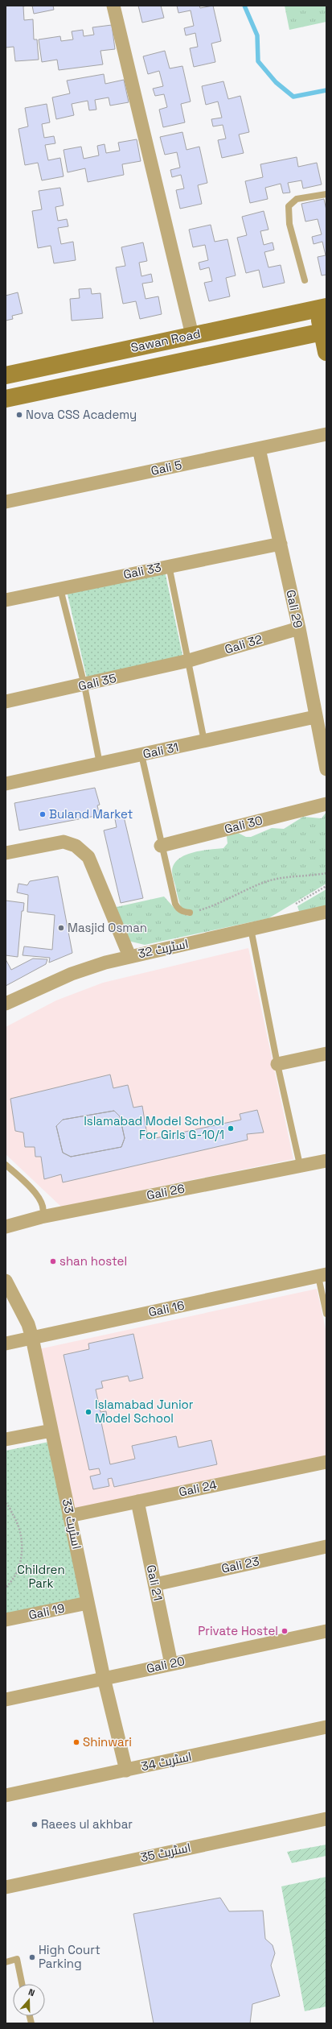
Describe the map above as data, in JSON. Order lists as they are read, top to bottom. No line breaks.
{"streets":{"main road":["Sawan Road"],"street":["Gali 5","Gali 33","Gali 29","Gali 32","Gali 35","Gali 31","Gali 30","اسٹریٹ 32","Gali 26","Gali 16","Gali 24","اسٹریٹ 33","Gali 23","Gali 21","Gali 19","Gali 20","اسٹریٹ 34","اسٹریٹ 35"]},"crossings":[["Gali 5","Gali 29"],["Gali 33","Gali 29"],["Gali 29","Gali 32"],["Gali 29","Gali 31"],["Gali 32","Gali 35"],["Gali 16","اسٹریٹ 33"],["Gali 24","اسٹریٹ 33"],["Gali 24","Gali 21"],["اسٹریٹ 33","Gali 19"],["اسٹریٹ 33","Gali 20"],["اسٹریٹ 33","اسٹریٹ 34"],["Gali 23","Gali 21"],["Gali 21","Gali 20"]],"parks":["Children Park"],"places":["Nova CSS Academy","Buland Market","Masjid Osman","Islamabad Model School For Girls G-10/1","shan hostel","Islamabad Junior Model School","Private Hostel","Shinwari","Raees ul akhbar","High Court Parking"],"north":"top"}
